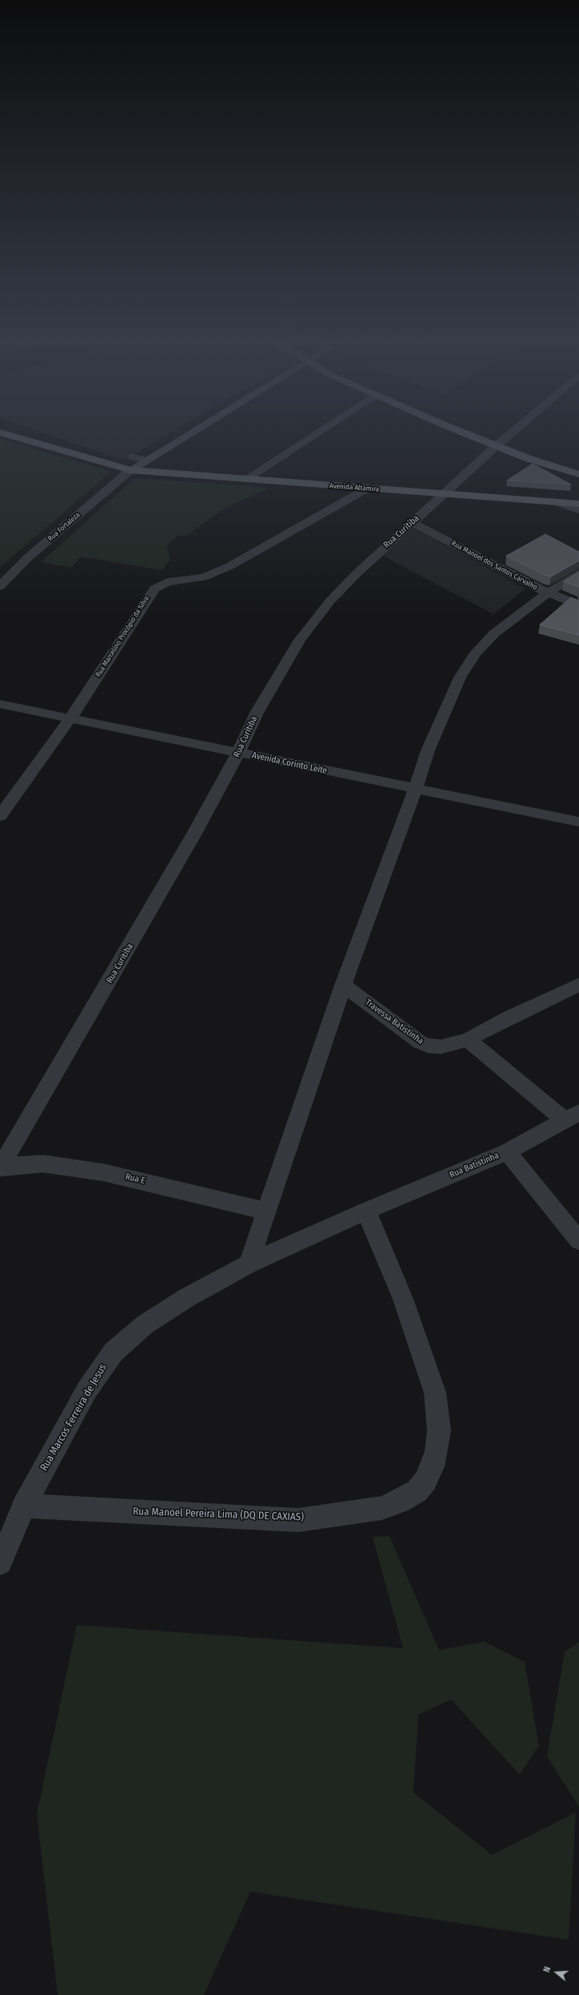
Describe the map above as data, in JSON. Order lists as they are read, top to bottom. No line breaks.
{"streets":{"main road":["Avenida Altamira"],"street":["Rua Fortaleza","Rua Curitiba","Rua Manoel dos Santos Carvalho","Rua Marcelino Procópio da Silva","Avenida Corinto Leite","Travessa Batistinha","Rua Batistinha","Rua E","Rua Marcos Ferreira de Jesus","Rua Manoel Pereira Lima (DQ DE CAXIAS)"]},"crossings":[["Avenida Altamira","Rua Fortaleza"],["Avenida Altamira","Rua Curitiba"],["Avenida Altamira","Rua Marcelino Procópio da Silva"],["Rua Curitiba","Rua Manoel dos Santos Carvalho"],["Rua Curitiba","Avenida Corinto Leite"],["Rua Curitiba","Rua E"],["Rua Marcelino Procópio da Silva","Avenida Corinto Leite"],["Rua Batistinha","Rua Manoel Pereira Lima (DQ DE CAXIAS)"],["Rua Marcos Ferreira de Jesus","Rua Manoel Pereira Lima (DQ DE CAXIAS)"]],"north":"left"}
